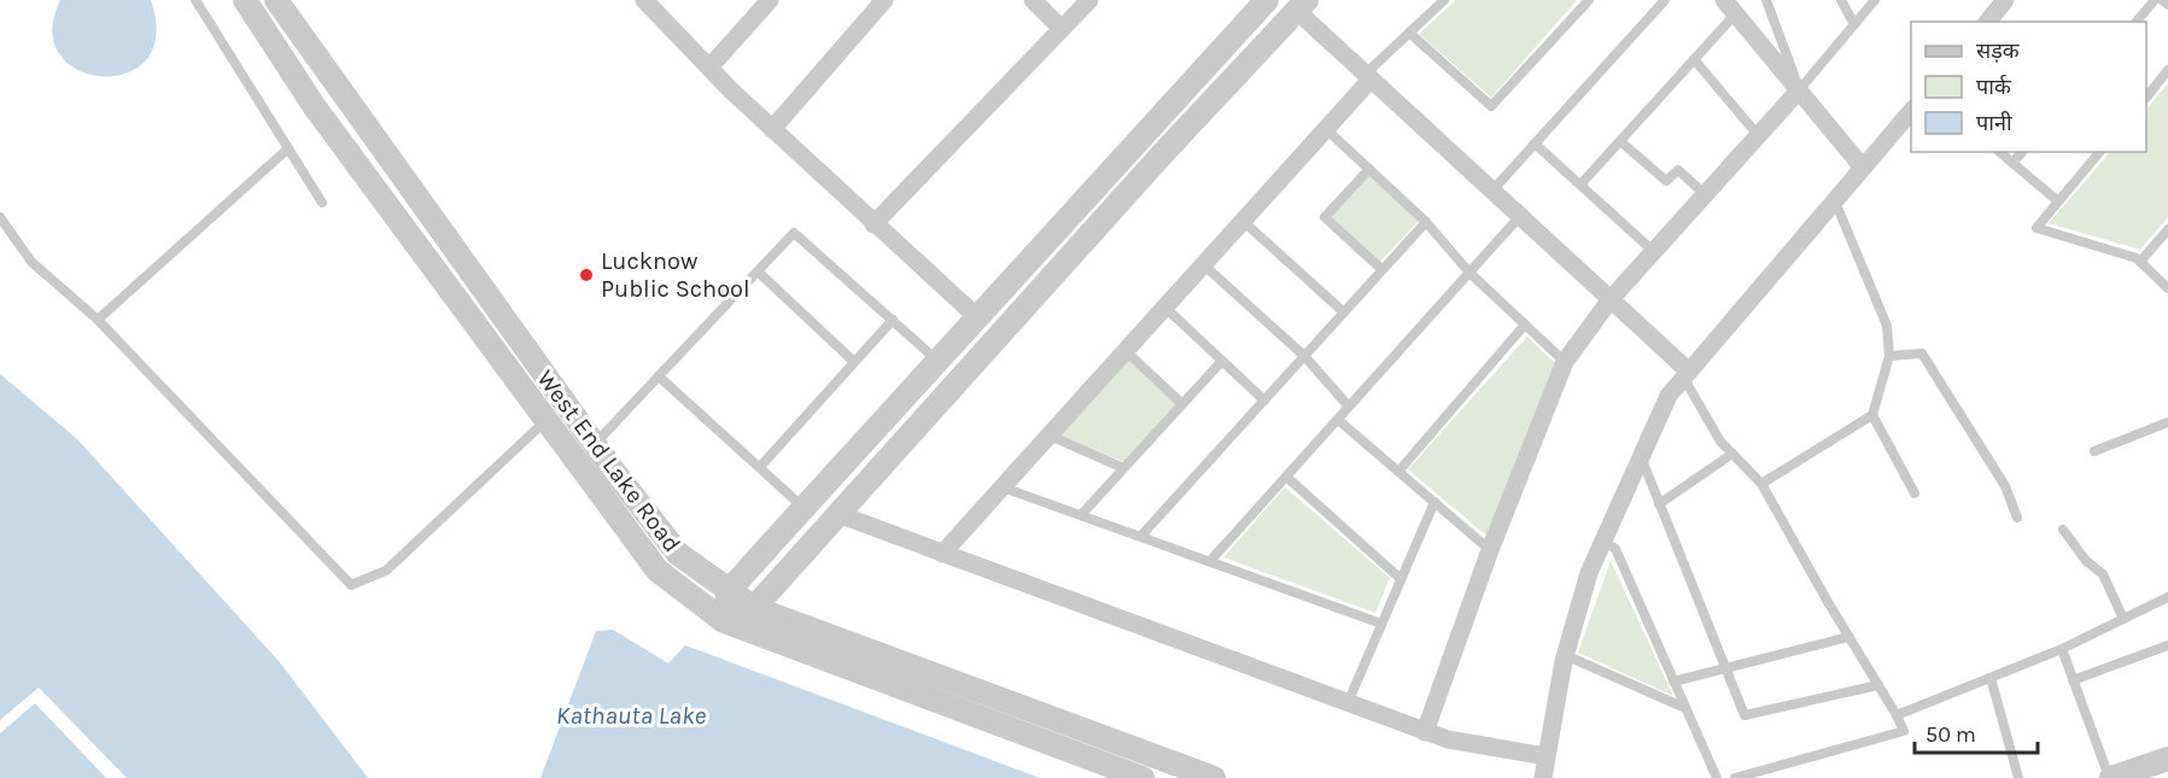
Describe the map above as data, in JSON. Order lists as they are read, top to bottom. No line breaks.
{"streets":{"street":["West End Lake Road"]},"water":["Kathauta Lake"],"places":["Lucknow Public School"],"legend":["सड़क","पार्क","पानी"],"scale_bar":"50 m"}
